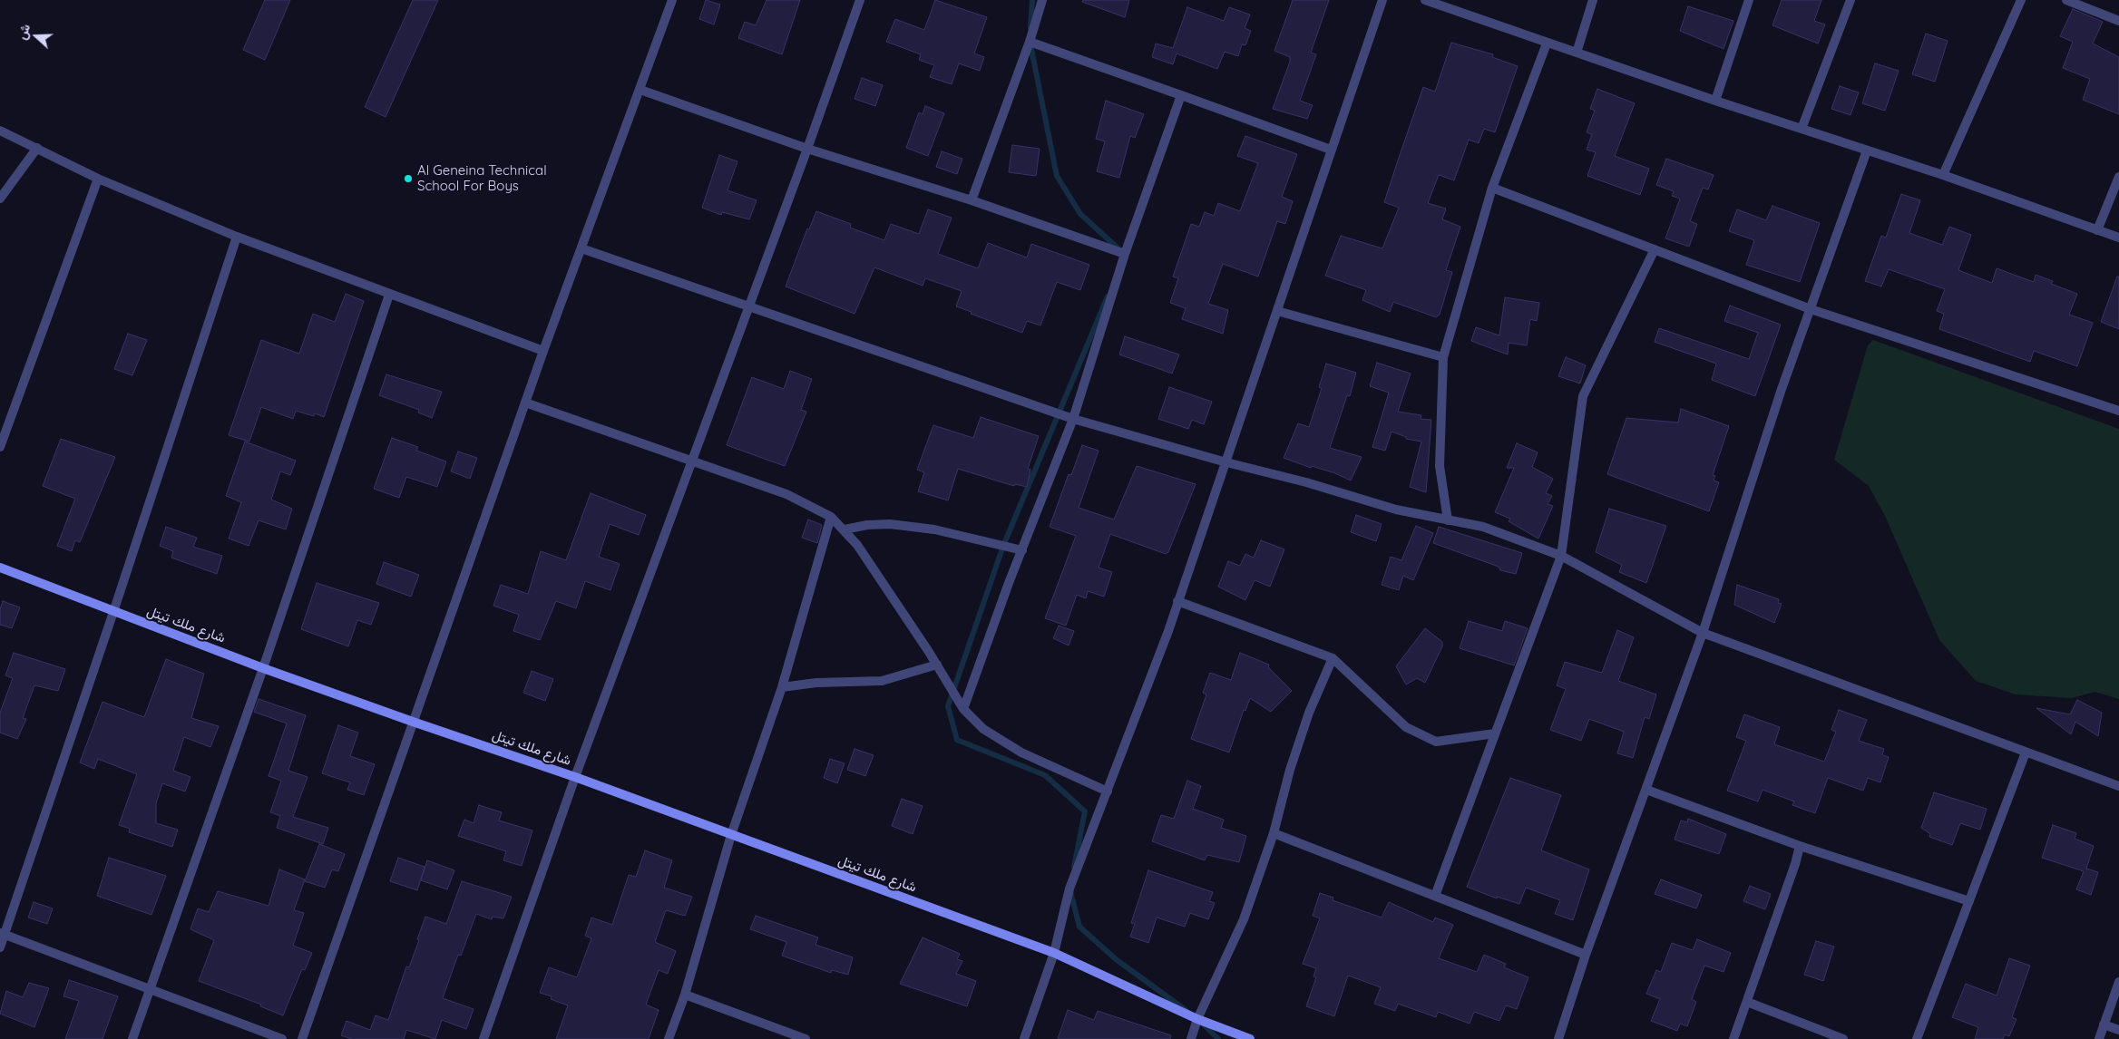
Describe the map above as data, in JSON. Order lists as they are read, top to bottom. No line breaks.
{"streets":{"main road":["شارع ملك تيتل"]},"places":["Al Geneina Technical School For Boys"],"north":"left"}
